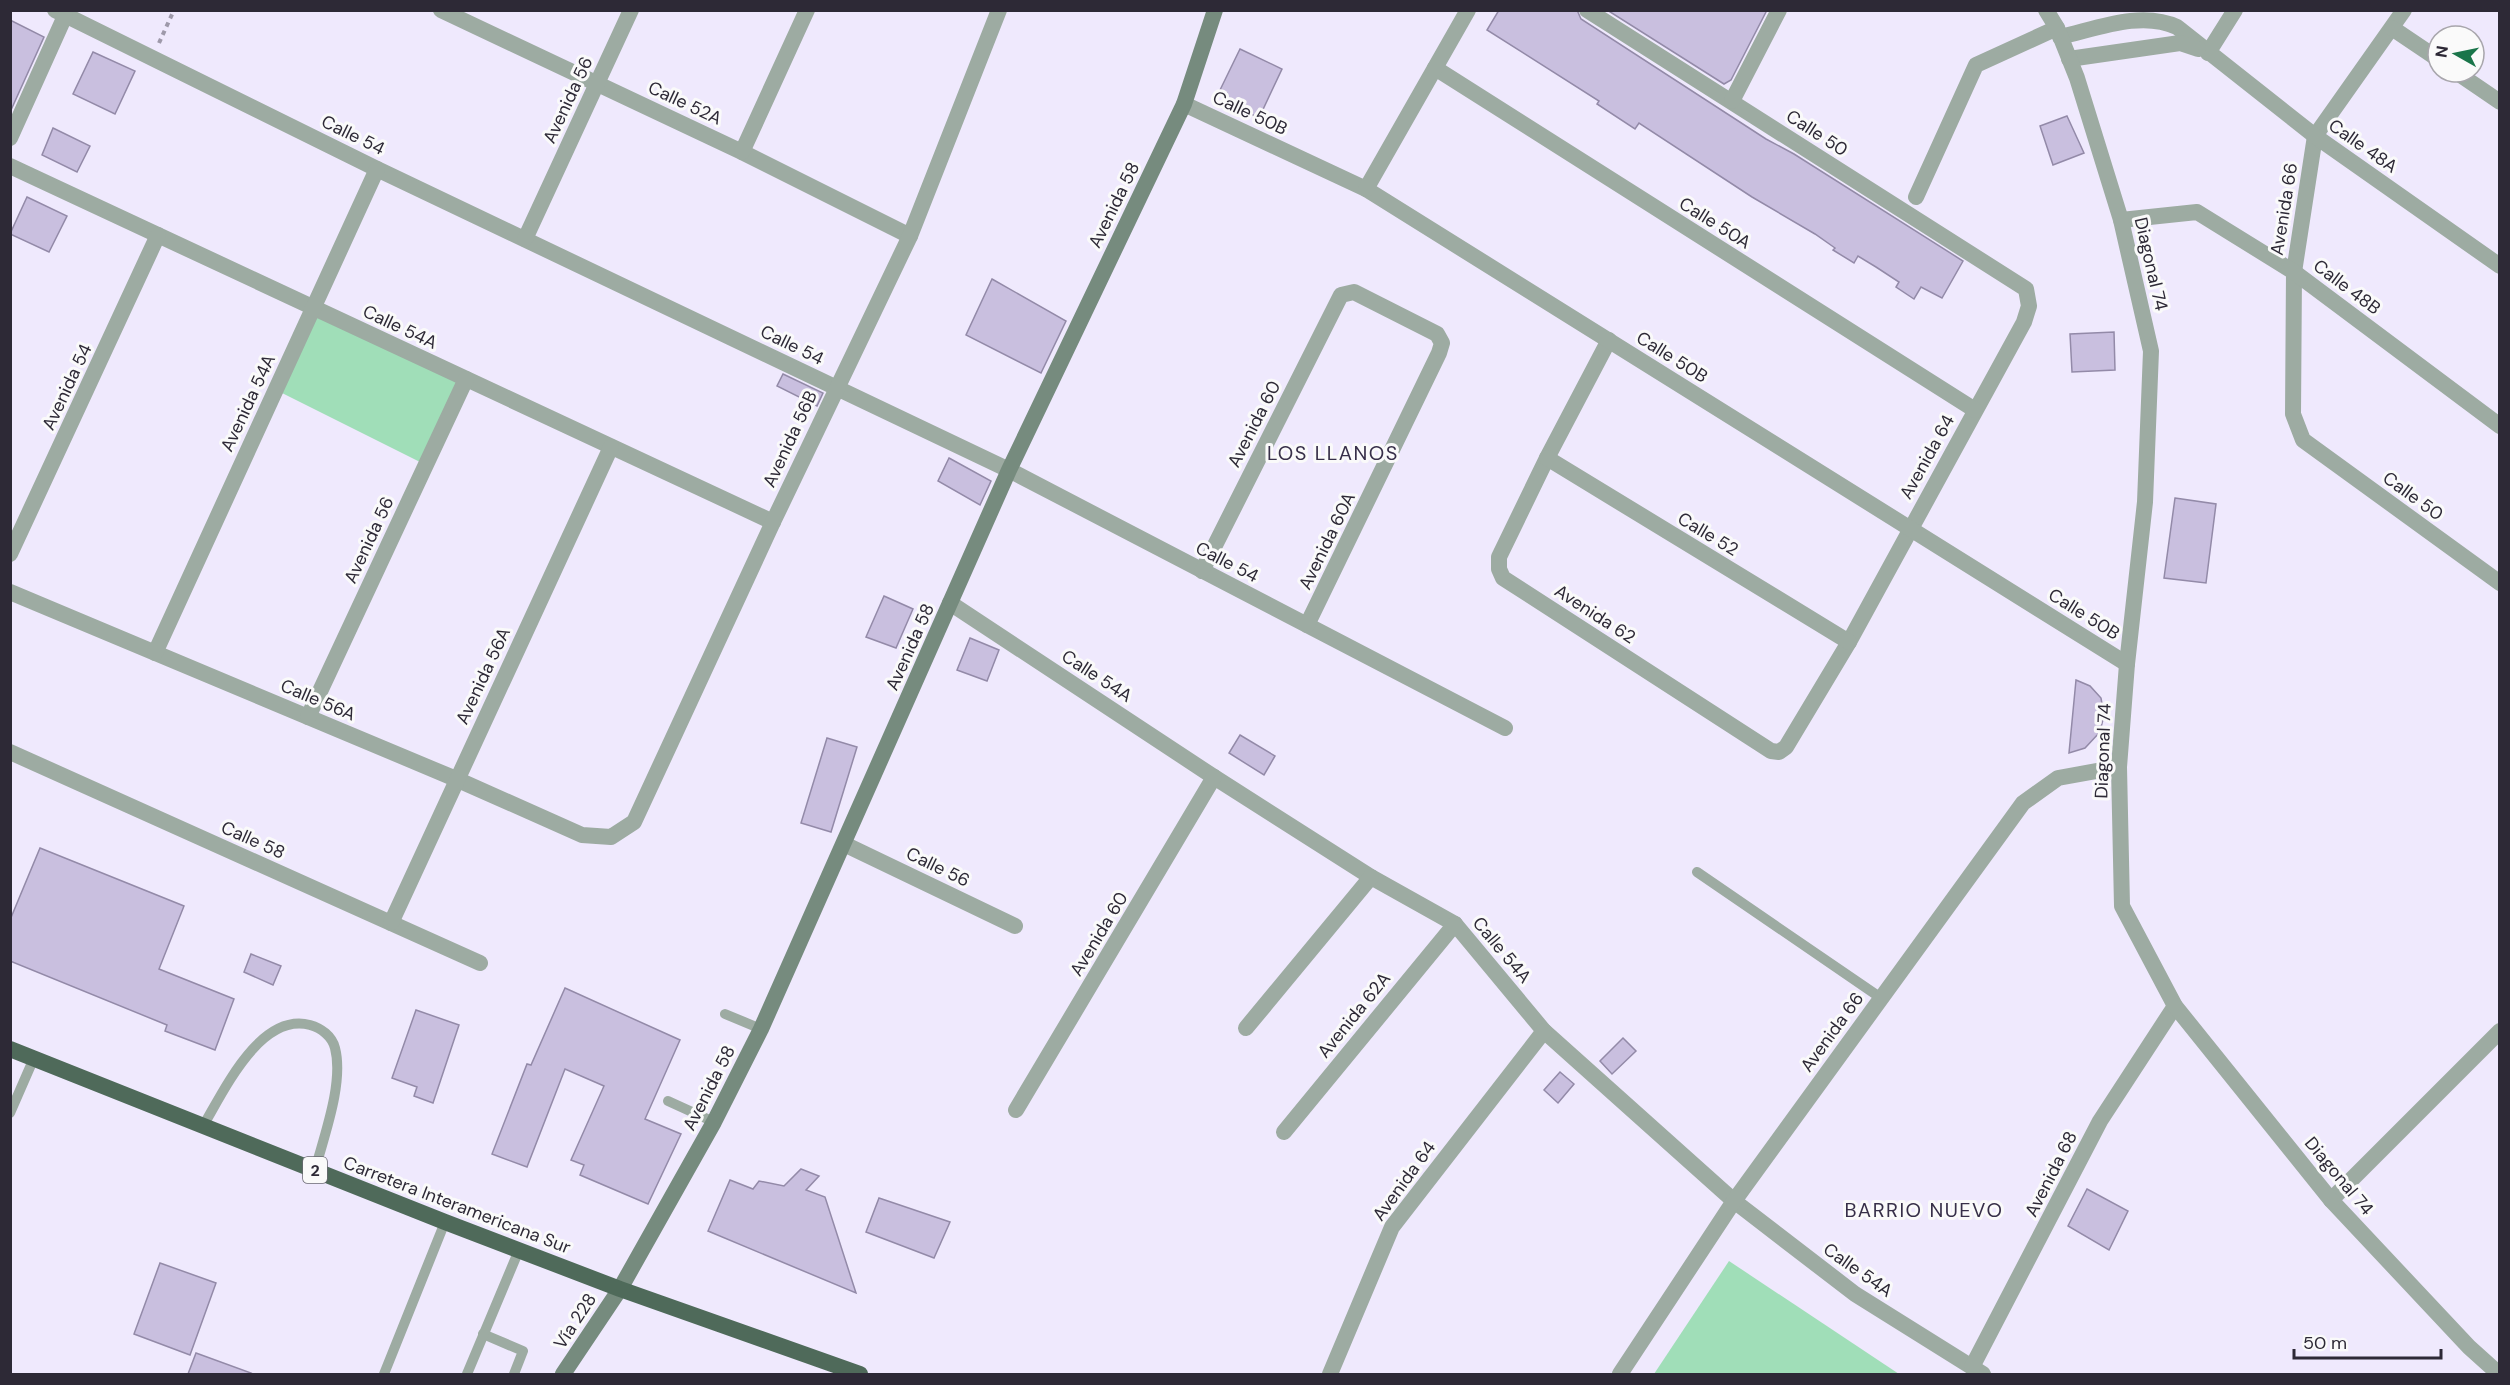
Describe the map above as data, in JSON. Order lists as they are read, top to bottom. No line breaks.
{"streets":{"highway":["2","Carretera Interamericana Sur"],"main road":["Avenida 58","Vía 228"],"street":["Avenida 56","Calle 52A","Calle 50B","Calle 50","Calle 54","Calle 48A","Avenida 66","Calle 50A","Diagonal 74","Calle 48B","Calle 54A","Avenida 54","Avenida 54A","Avenida 60","Avenida 56B","Avenida 64","Calle 52","Avenida 60A","Avenida 62","Avenida 56A","Calle 56A","Calle 58","Calle 56","Avenida 62A","Avenida 68"]},"crossings":[["Avenida 56","Calle 52A"],["Avenida 56","Calle 54"],["Avenida 56","Calle 54A"],["Avenida 56","Calle 56A"],["Calle 52A","Avenida 56B"],["Calle 50B","Avenida 58"],["Calle 50B","Diagonal 74"],["Calle 50B","Avenida 64"],["Calle 50B","Avenida 62"],["Calle 50","Avenida 66"],["Calle 50","Avenida 64"],["Calle 54","Avenida 58"],["Calle 54","Avenida 54A"],["Calle 54","Avenida 60"],["Calle 54","Avenida 56B"],["Calle 54","Avenida 60A"],["Calle 48A","Avenida 66"],["Calle 48A","Diagonal 74"],["Avenida 58","Calle 54A"],["Avenida 58","Calle 56"],["Avenida 58","Carretera Interamericana Sur"],["Avenida 58","Vía 228"],["Avenida 66","Diagonal 74"],["Avenida 66","Calle 48B"],["Avenida 66","Calle 54A"],["Calle 50A","Avenida 64"],["Diagonal 74","Calle 48B"],["Diagonal 74","Avenida 68"],["Calle 54A","Avenida 54"],["Calle 54A","Avenida 54A"],["Calle 54A","Avenida 60"],["Calle 54A","Avenida 56B"],["Calle 54A","Avenida 64"],["Calle 54A","Avenida 56A"],["Calle 54A","Avenida 62A"],["Calle 54A","Avenida 68"],["Avenida 54A","Calle 56A"],["Avenida 60","Avenida 60A"],["Avenida 56B","Calle 56A"],["Avenida 64","Calle 52"],["Avenida 64","Avenida 62"],["Calle 52","Avenida 62"],["Avenida 56A","Calle 56A"],["Avenida 56A","Calle 58"],["Carretera Interamericana Sur","Vía 228"]],"districts":["LOS LLANOS","BARRIO NUEVO"],"scale_bar":"50 m","north":"left"}
